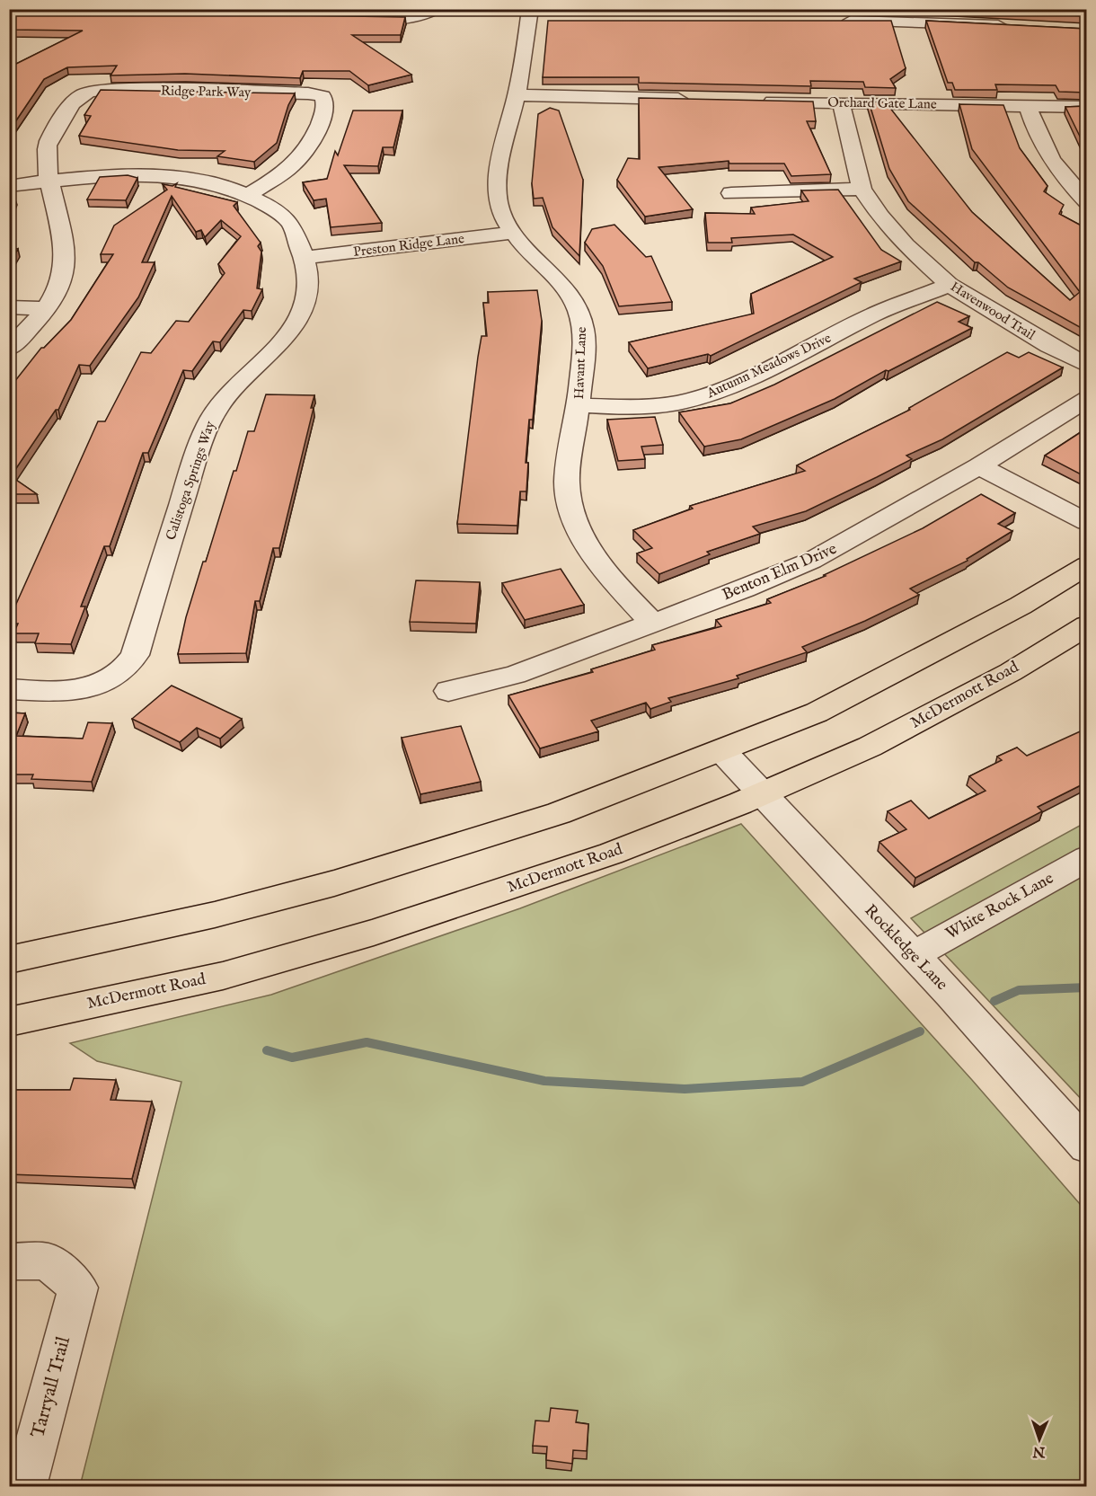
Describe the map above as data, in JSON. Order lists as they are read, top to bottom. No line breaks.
{"streets":{"main road":["McDermott Road"],"street":["Ridge Park Way","Orchard Gate Lane","Preston Ridge Lane","Havenwood Trail","Havant Lane","Autumn Meadows Drive","Calistoga Springs Way","Benton Elm Drive","White Rock Lane","Rockledge Lane","Tarryall Trail"]},"crossings":[["Ridge Park Way","Calistoga Springs Way"],["Orchard Gate Lane","Havenwood Trail"],["Preston Ridge Lane","Havant Lane"],["Preston Ridge Lane","Calistoga Springs Way"],["Havenwood Trail","Autumn Meadows Drive"],["Havant Lane","Autumn Meadows Drive"],["Havant Lane","Benton Elm Drive"],["McDermott Road","Rockledge Lane"],["White Rock Lane","Rockledge Lane"]],"north":"bottom"}
